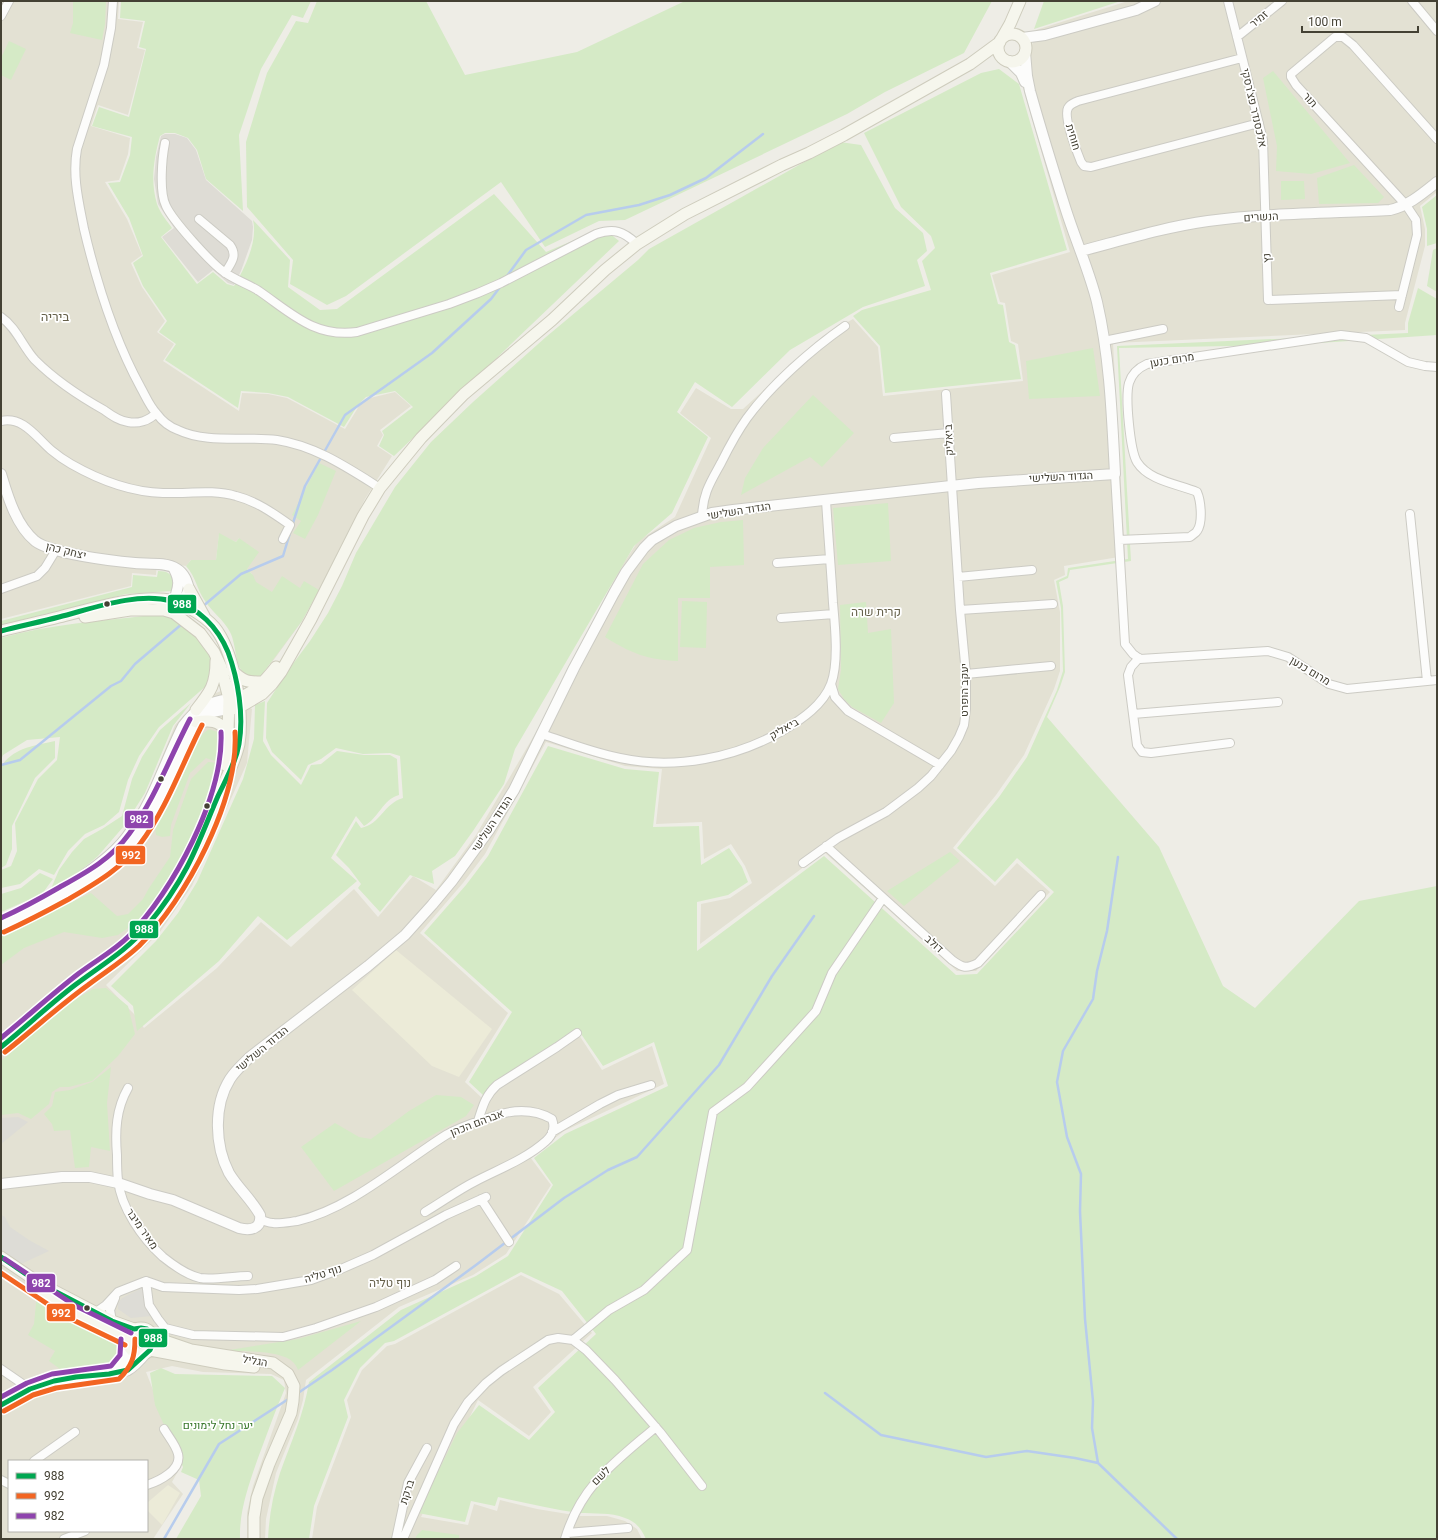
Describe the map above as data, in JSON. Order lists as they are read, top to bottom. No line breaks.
{"streets":{"main road":["הגליל"],"street":["זמיר","תור","אלכסנדר פצ'רסקי","חוחית","הנשרים","נץ","מרום כנען","ביאליק","הגדוד השלישי","יצחק כהן","יעקב הופרט","דולב","אברהם הכהן","מאיר מיבר","נוף טליה","לשם","ברקת"]},"crossings":[["זמיר","אלכסנדר פצ'רסקי"],["תור","הנשרים"],["תור","נץ"],["אלכסנדר פצ'רסקי","חוחית"],["אלכסנדר פצ'רסקי","הנשרים"],["אלכסנדר פצ'רסקי","נץ"],["הנשרים","נץ"],["ביאליק","הגדוד השלישי"],["ביאליק","יעקב הופרט"],["הגדוד השלישי","יעקב הופרט"],["הגדוד השלישי","אברהם הכהן"],["יעקב הופרט","דולב"]],"districts":["ביריה","קרית שרה","נוף טליה"],"parks":["יער נחל לימונים"],"lines":["transit line 988","transit line 982","transit line 992"],"legend":["988","992","982"],"scale_bar":"100 m"}
